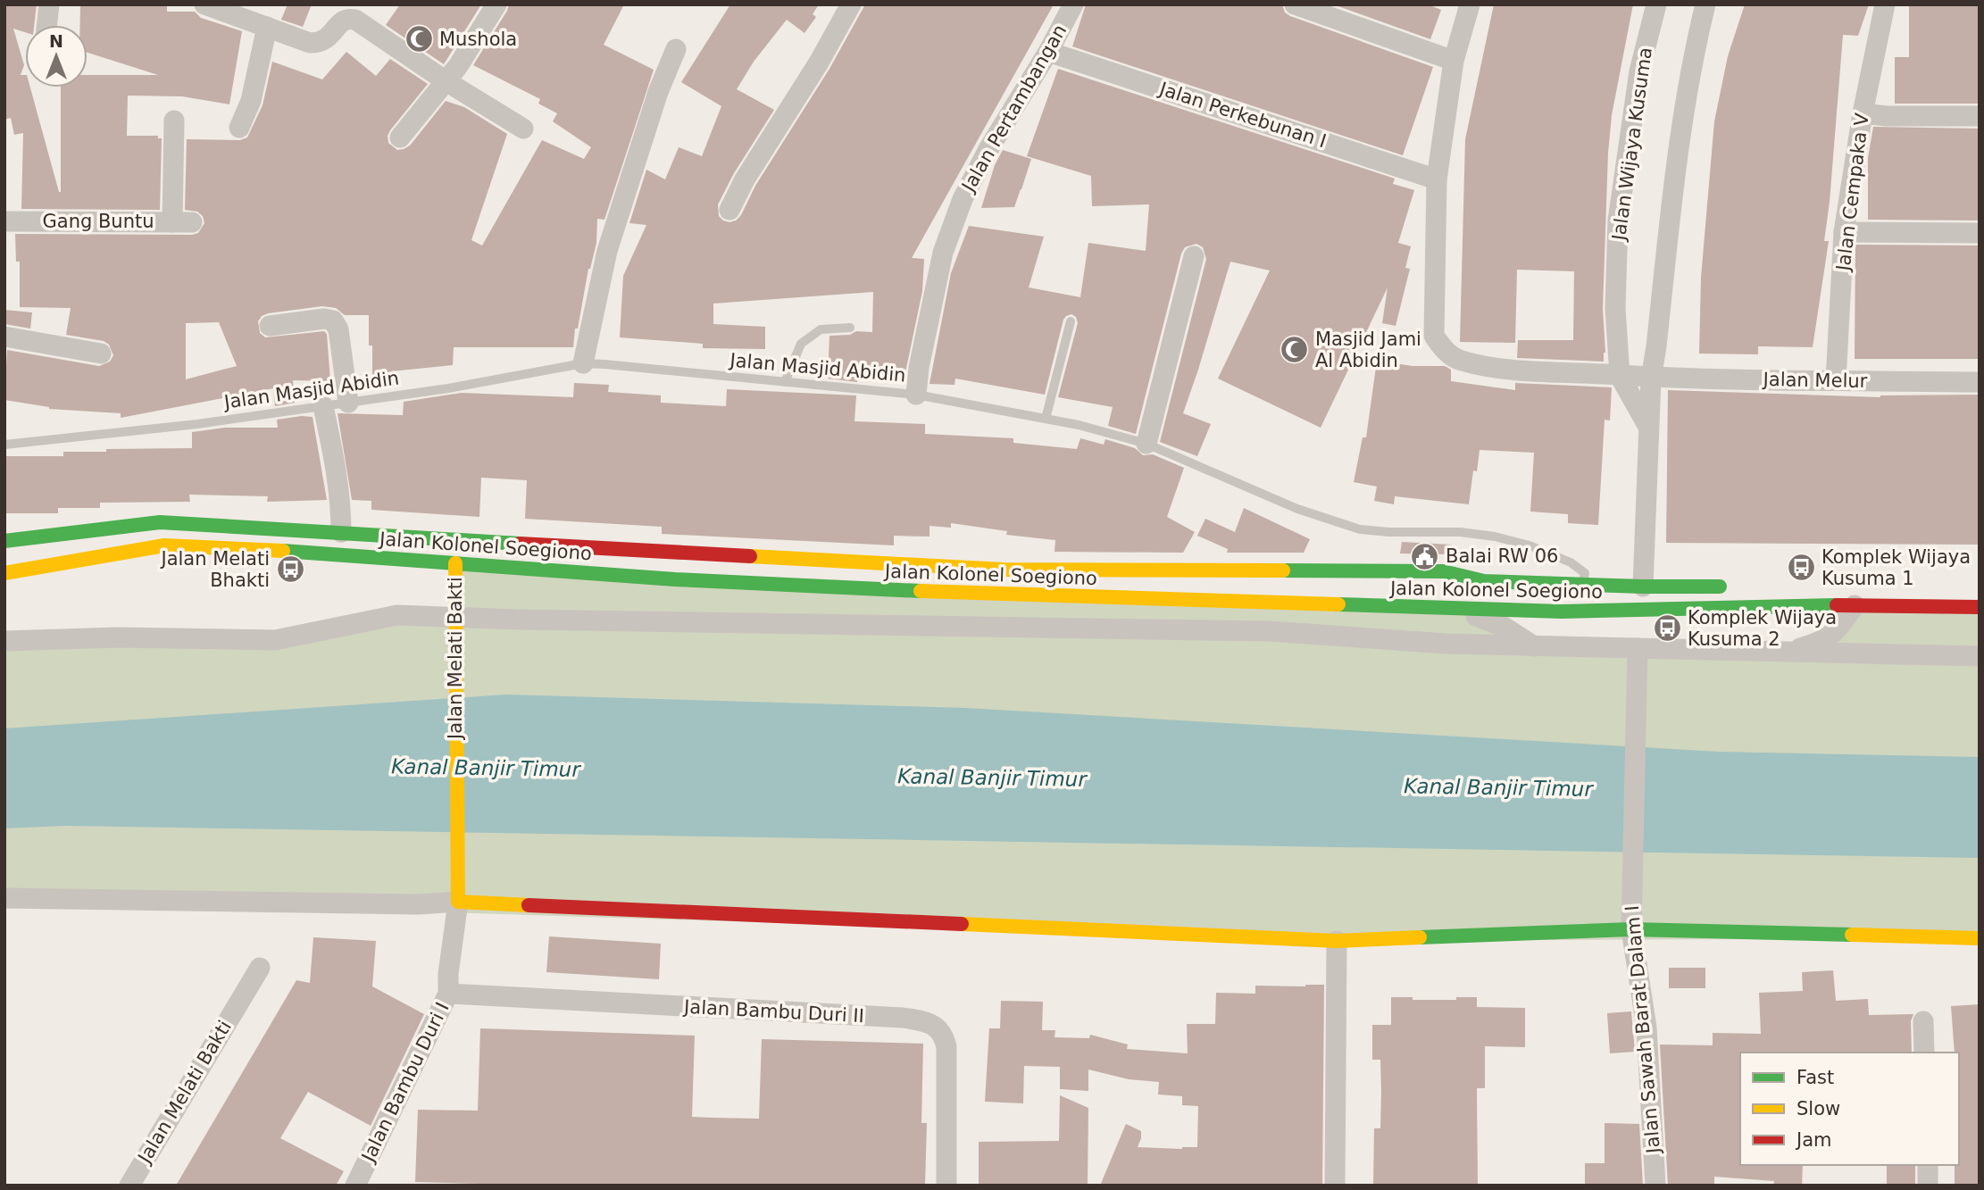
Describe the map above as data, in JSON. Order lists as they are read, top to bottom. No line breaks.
{"streets":{"main road":["Jalan Kolonel Soegiono","Jalan Melati Bakti"],"street":["Jalan Pertambangan","Jalan Perkebunan I","Jalan Wijaya Kusuma","Jalan Cempaka V","Gang Buntu","Jalan Melur","Jalan Bambu Duri II","Jalan Sawah Barat Dalam I","Jalan Bambu Duri I"],"lane":["Jalan Masjid Abidin"]},"crossings":[["Jalan Pertambangan","Jalan Perkebunan I"],["Jalan Pertambangan","Jalan Masjid Abidin"],["Jalan Perkebunan I","Jalan Melur"],["Jalan Wijaya Kusuma","Jalan Melur"],["Jalan Cempaka V","Jalan Melur"],["Jalan Masjid Abidin","Jalan Kolonel Soegiono"],["Jalan Kolonel Soegiono","Jalan Melati Bakti"],["Jalan Melati Bakti","Jalan Bambu Duri I"],["Jalan Bambu Duri II","Jalan Bambu Duri I"]],"water":["Kanal Banjir Timur"],"places":{"mosque":["Mushola","Masjid Jami Al Abidin"],"public building":["Balai RW 06"],"bus stop":["Komplek Wijaya Kusuma 1","Jalan Melati Bhakti","Komplek Wijaya Kusuma 2"]},"legend":["Fast","Slow","Jam"],"north":"top"}
